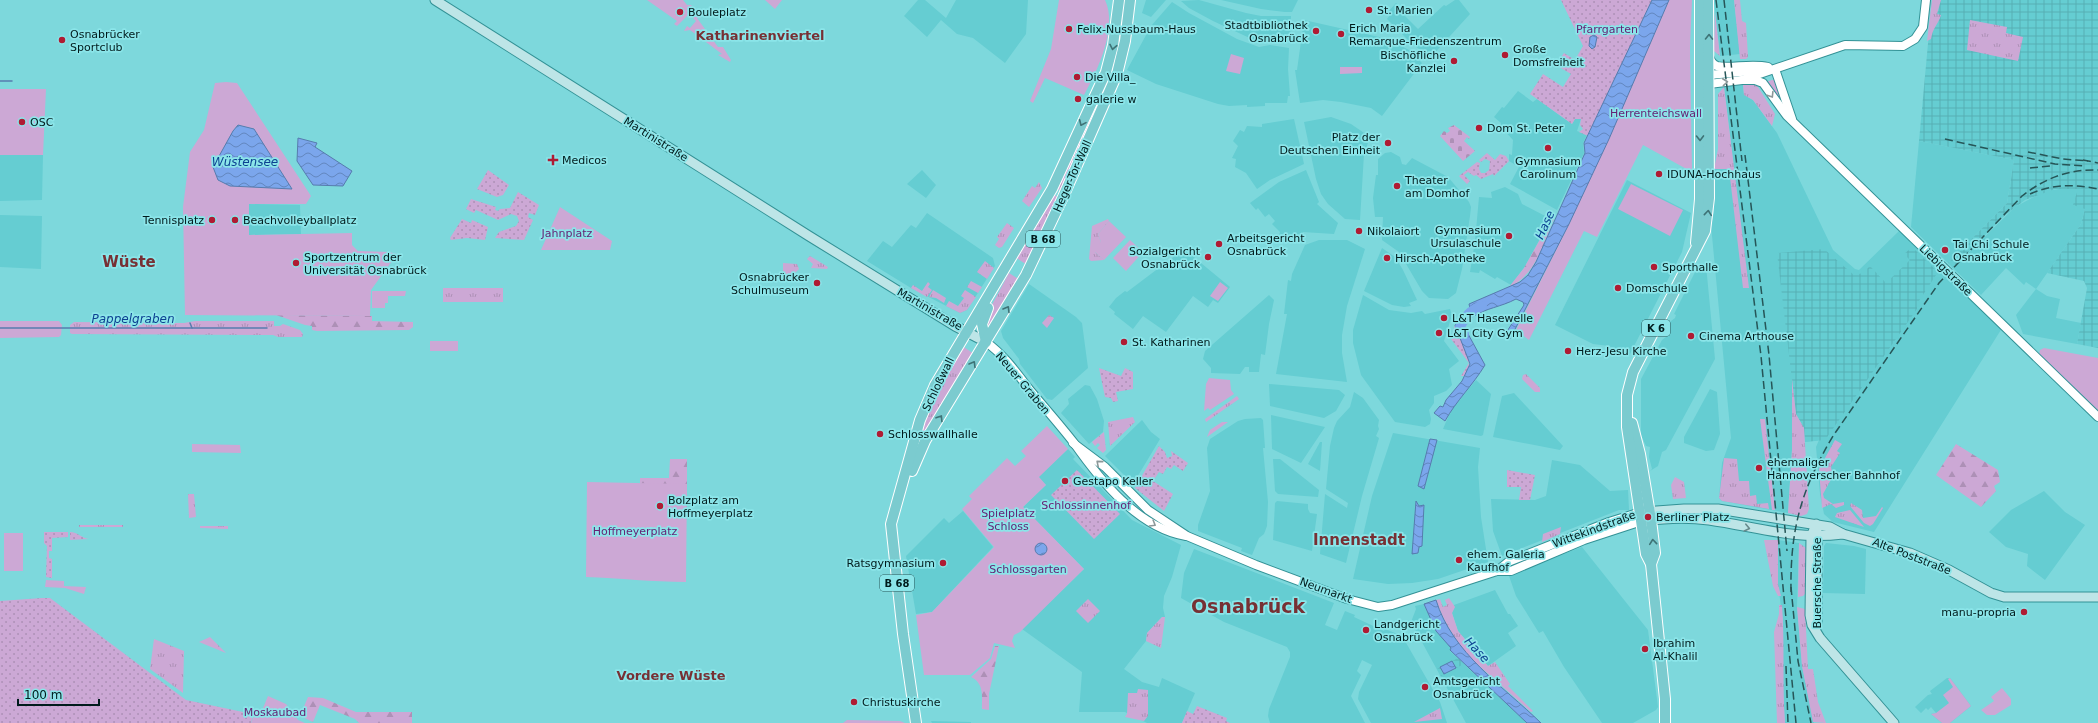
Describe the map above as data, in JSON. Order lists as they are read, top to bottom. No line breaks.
{"streets":{"main road":["Martinistraße","Heger-Tor-Wall","B 68","K 6","Neuer Graben","Schloßwall","Wittekindstraße","Alte Poststraße","Buersche Straße"],"street":["Liebigstraße","Neumarkt"]},"crossings":[["Martinistraße","Heger-Tor-Wall"],["Martinistraße","Neuer Graben"],["Martinistraße","Schloßwall"],["Heger-Tor-Wall","Neuer Graben"],["Heger-Tor-Wall","Schloßwall"],["K 6","Wittekindstraße"],["Neuer Graben","Schloßwall"],["Neuer Graben","Neumarkt"],["Wittekindstraße","Alte Poststraße"],["Wittekindstraße","Buersche Straße"],["Wittekindstraße","Neumarkt"],["Alte Poststraße","Buersche Straße"]],"districts":["Katharinenviertel","Wüste","Innenstadt","Osnabrück","Vordere Wüste"],"water":["Wüstensee","Hase","Pappelgraben"],"parks":["Pfarrgarten","Herrenteichswall","Jahnplatz","Schlossinnenhof","Spielplatz Schloss","Hoffmeyerplatz","Schlossgarten","Moskaubad"],"places":{"other":["St. Marien","Bouleplatz","Felix-Nussbaum-Haus","Stadtbibliothek Osnabrück","Erich Maria Remarque-Friedenszentrum","Osnabrücker Sportclub","Große Domsfreiheit","Bischöfliche Kanzlei","Die Villa_","galerie w","OSC","Dom St. Peter","Platz der Deutschen Einheit","Gymnasium Carolinum","IDUNA-Hochhaus","Theater am Domhof","Tennisplatz","Beachvolleyballplatz","Nikolaiort","Gymnasium Ursulaschule","Arbeitsgericht Osnabrück","Tai Chi Schule Osnabrück","Sozialgericht Osnabrück","Hirsch-Apotheke","Sportzentrum der Universität Osnabrück","Sporthalle","Osnabrücker Schulmuseum","Domschule","L&T Hasewelle","L&T City Gym","Cinema Arthouse","St. Katharinen","Herz-Jesu Kirche","Schlosswallhalle","ehemaliger Hannoverscher Bahnhof","Gestapo Keller","Bolzplatz am Hoffmeyerplatz","Berliner Platz","ehem. Galeria Kaufhof","Ratsgymnasium","manu-propria","Landgericht Osnabrück","Ibrahim Al-Khalil","Amtsgericht Osnabrück","Christuskirche"],"health":["Medicos"]},"scale_bar":"100 m"}
